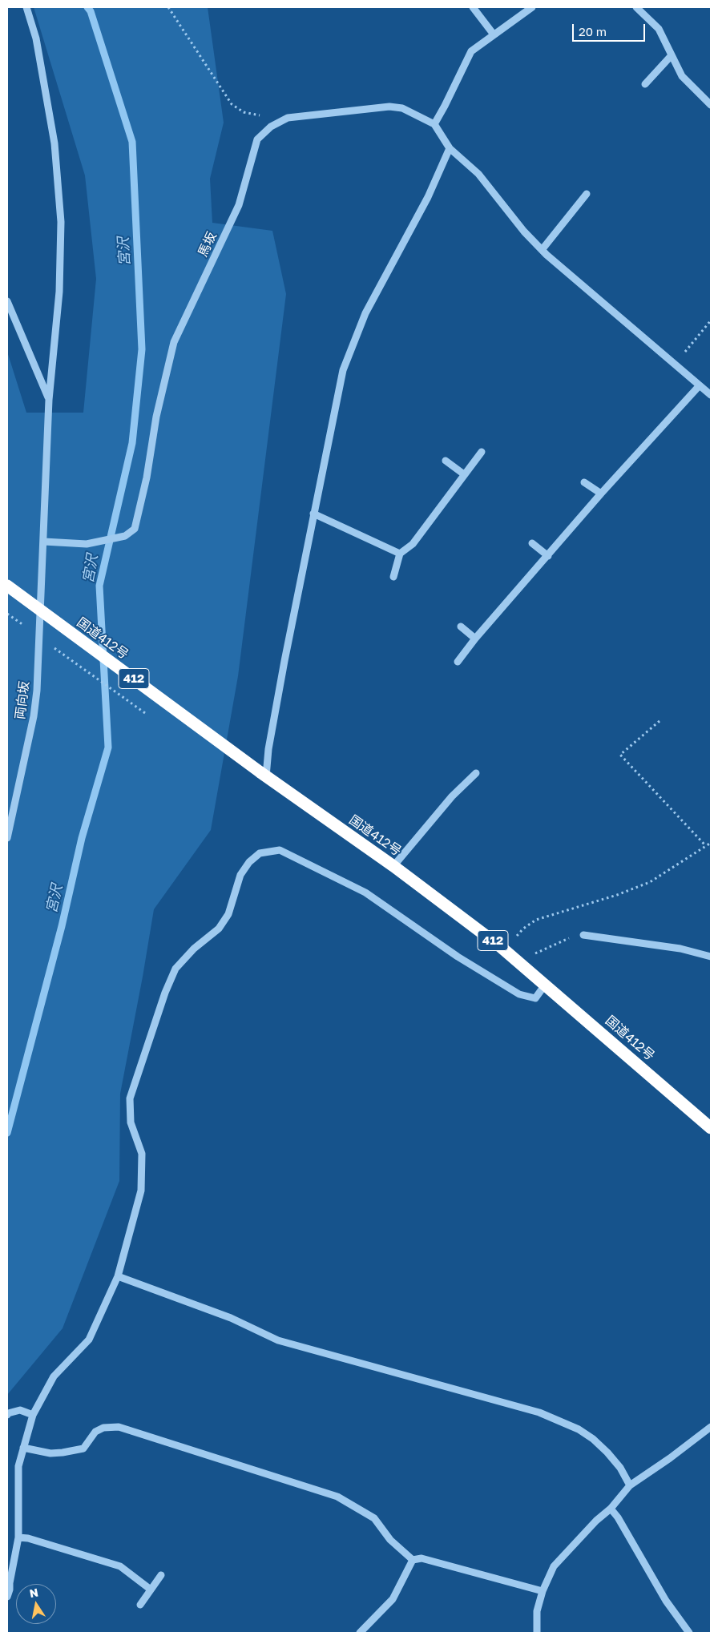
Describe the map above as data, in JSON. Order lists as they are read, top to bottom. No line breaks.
{"streets":{"highway":["国道412号","412"],"street":["馬坂","両向坂"]},"crossings":[["馬坂","両向坂"]],"water":["宮沢"],"scale_bar":"20 m","north":"top"}
